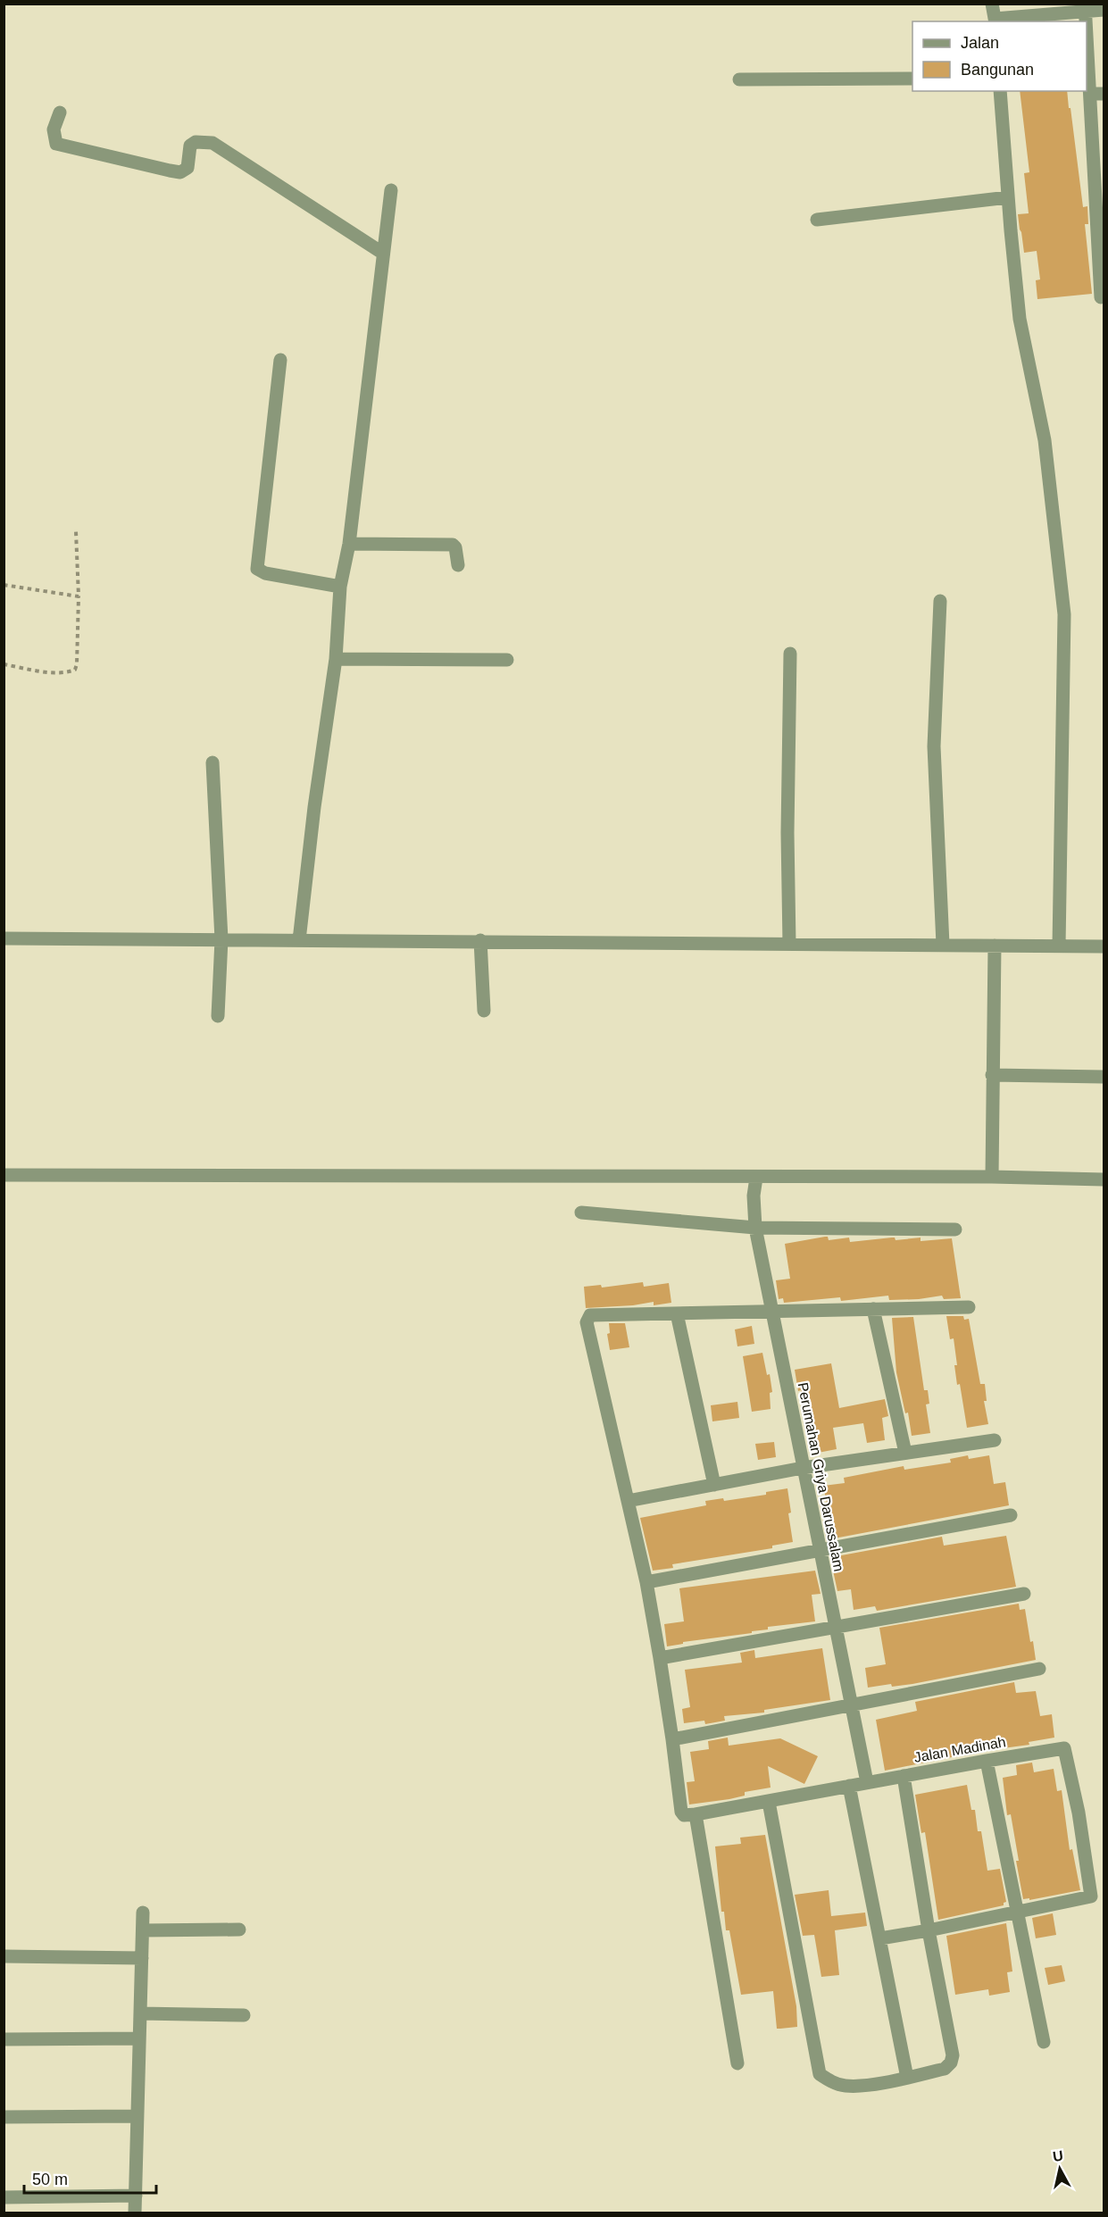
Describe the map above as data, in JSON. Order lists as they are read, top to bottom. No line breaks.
{"streets":{"street":["Perumahan Griya Darussalam","Jalan Madinah"]},"crossings":[["Perumahan Griya Darussalam","Jalan Madinah"]],"legend":["Jalan","Bangunan"],"scale_bar":"50 m","north":"top"}
